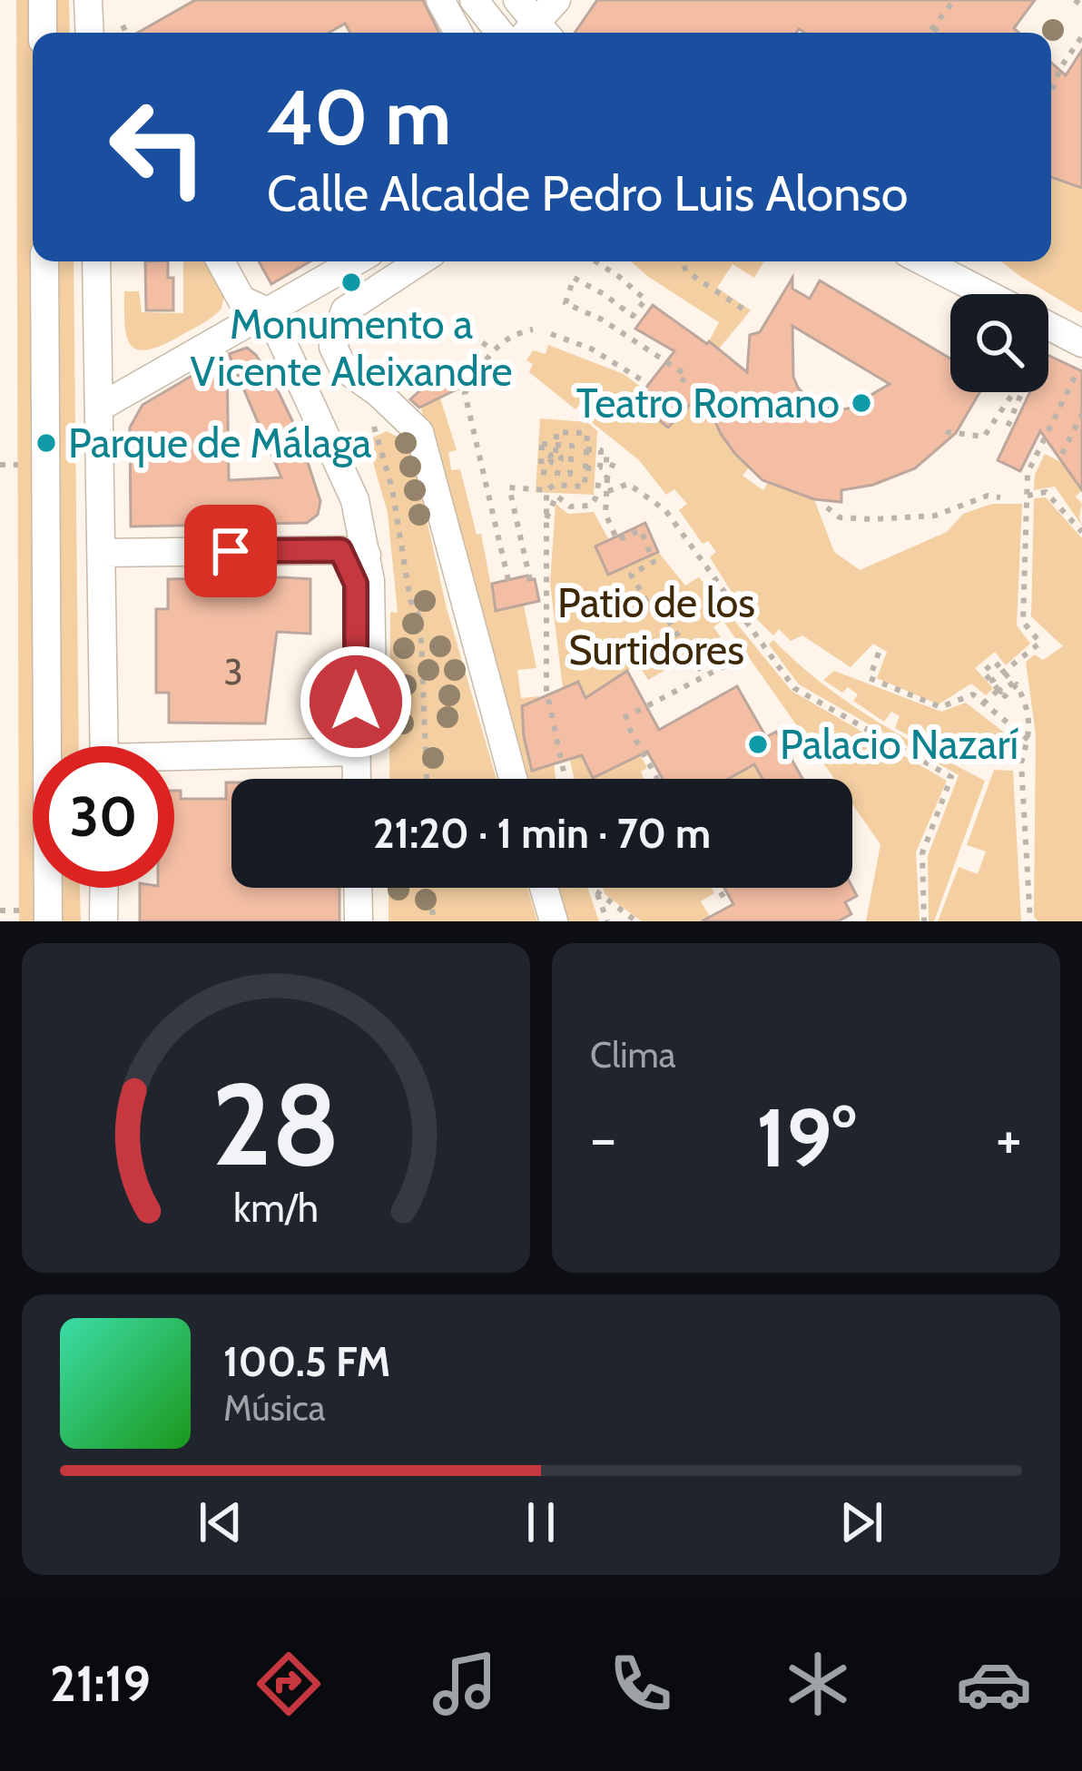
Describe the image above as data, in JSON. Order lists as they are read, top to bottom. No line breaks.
{"parks":["Patio de los Surtidores"],"places":["Monumento a Vicente Aleixandre","Teatro Romano","Parque de Málaga","Palacio Nazarí"],"house_numbers":["3"],"page":{"turn":["40 m","Calle Alcalde Pedro Luis Alonso"],"limit":"30","trip":"21:20 · 1 min · 70 m","tile":"Clima","heat":["−","19°","+"],"song":["100.5 FM","Música"],"tabs":"21:19","gauge":["28","km/h"]}}
